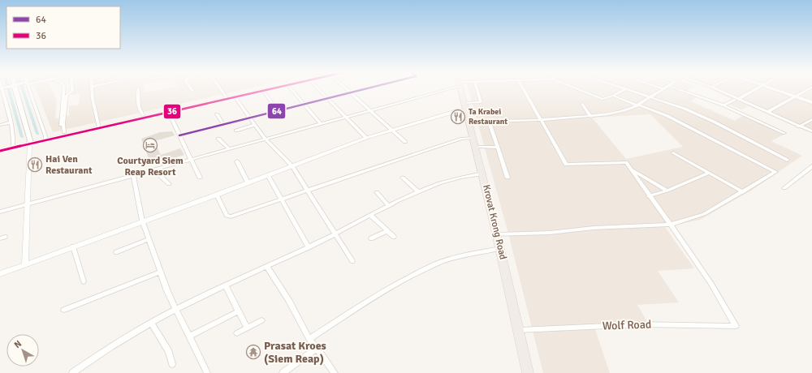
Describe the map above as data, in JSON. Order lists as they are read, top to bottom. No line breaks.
{"streets":{"highway":["Krovat Krong Road"],"street":["Wolf Road"]},"crossings":[["Krovat Krong Road","Wolf Road"]],"places":{"restaurant":["Ta Krabei Restaurant","Hai Ven Restaurant"],"hotel":["Courtyard Siem Reap Resort"],"temple":["Prasat Kroes (Siem Reap)"]},"lines":["transit line 64","transit line 36"],"legend":["64","36"],"north":"top left"}
